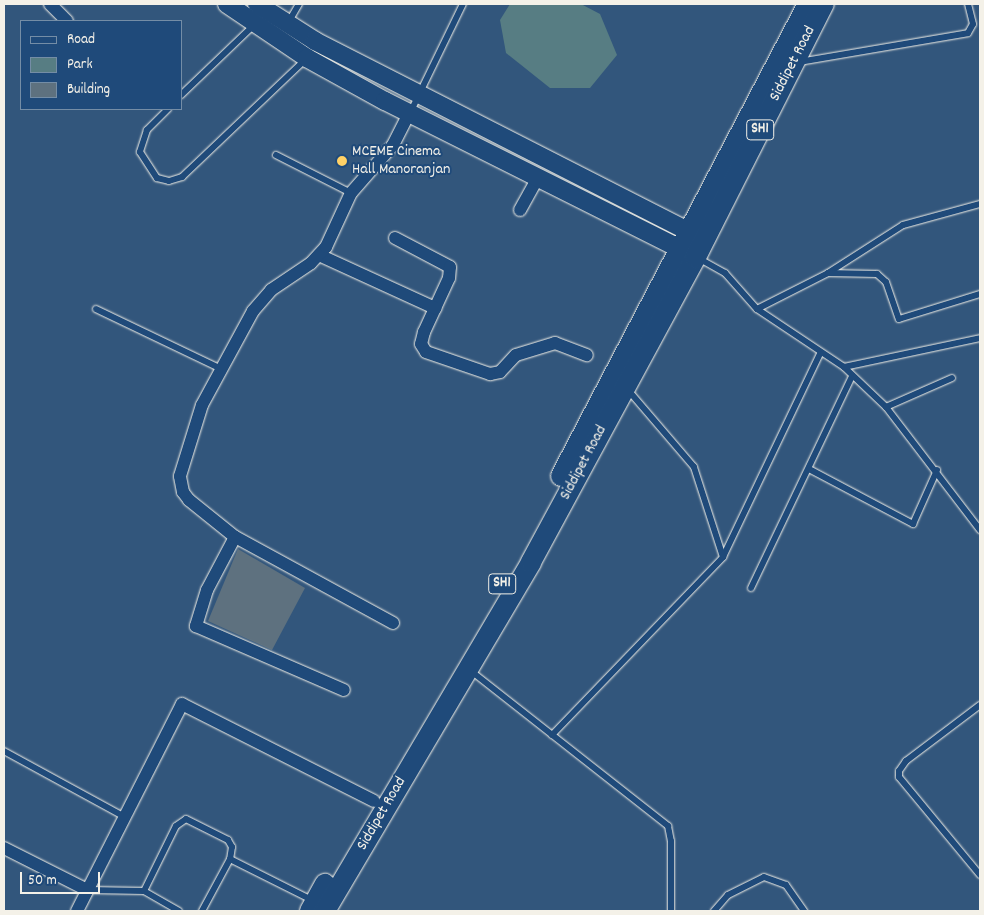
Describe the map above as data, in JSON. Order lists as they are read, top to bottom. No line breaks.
{"streets":{"main road":["Siddipet Road","SH1"]},"places":["MCEME Cinema Hall Manoranjan"],"legend":["Road","Park","Building"],"scale_bar":"50 m"}
